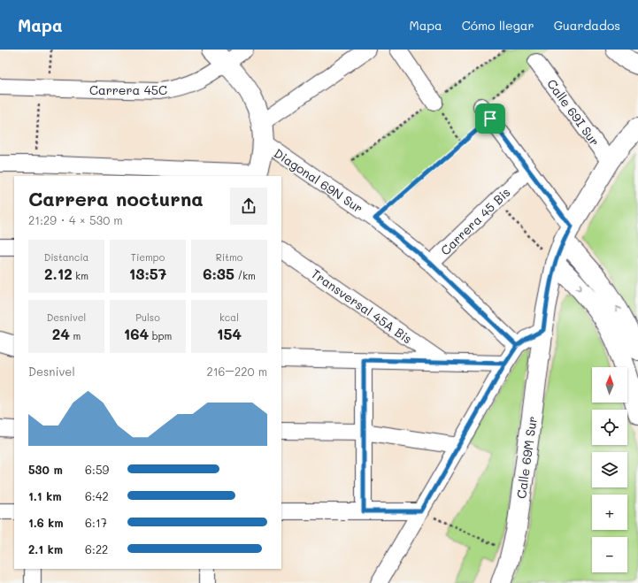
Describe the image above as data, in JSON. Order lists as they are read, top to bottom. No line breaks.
{"streets":{"street":["Carrera 45C","Calle 69I Sur","Diagonal 69N Sur","Carrera 45 Bis","Transversal 45A Bis","Calle 69M Sur"]},"crossings":[["Calle 69I Sur","Calle 69M Sur"],["Diagonal 69N Sur","Carrera 45 Bis"]],"north":"top","page":{"header":"Mapa","nav":["Mapa","Cómo llegar","Guardados"],"heading":["Carrera nocturna","21:29 · 4 × 530 m"],"stats":[["Distancia","2.12 km"],["Tiempo","13:57"],["Ritmo","6:35 /km"],["Desnivel","24 m"],["Pulso","164 bpm"],["kcal","154"]],"chart":["Desnivel","216–220 m"],"map_buttons":["+","−"],"list":[{"name":"530 m","note":"6:59"},{"name":"1.1 km","note":"6:42"},{"name":"1.6 km","note":"6:17"},{"name":"2.1 km","note":"6:22"}]}}
